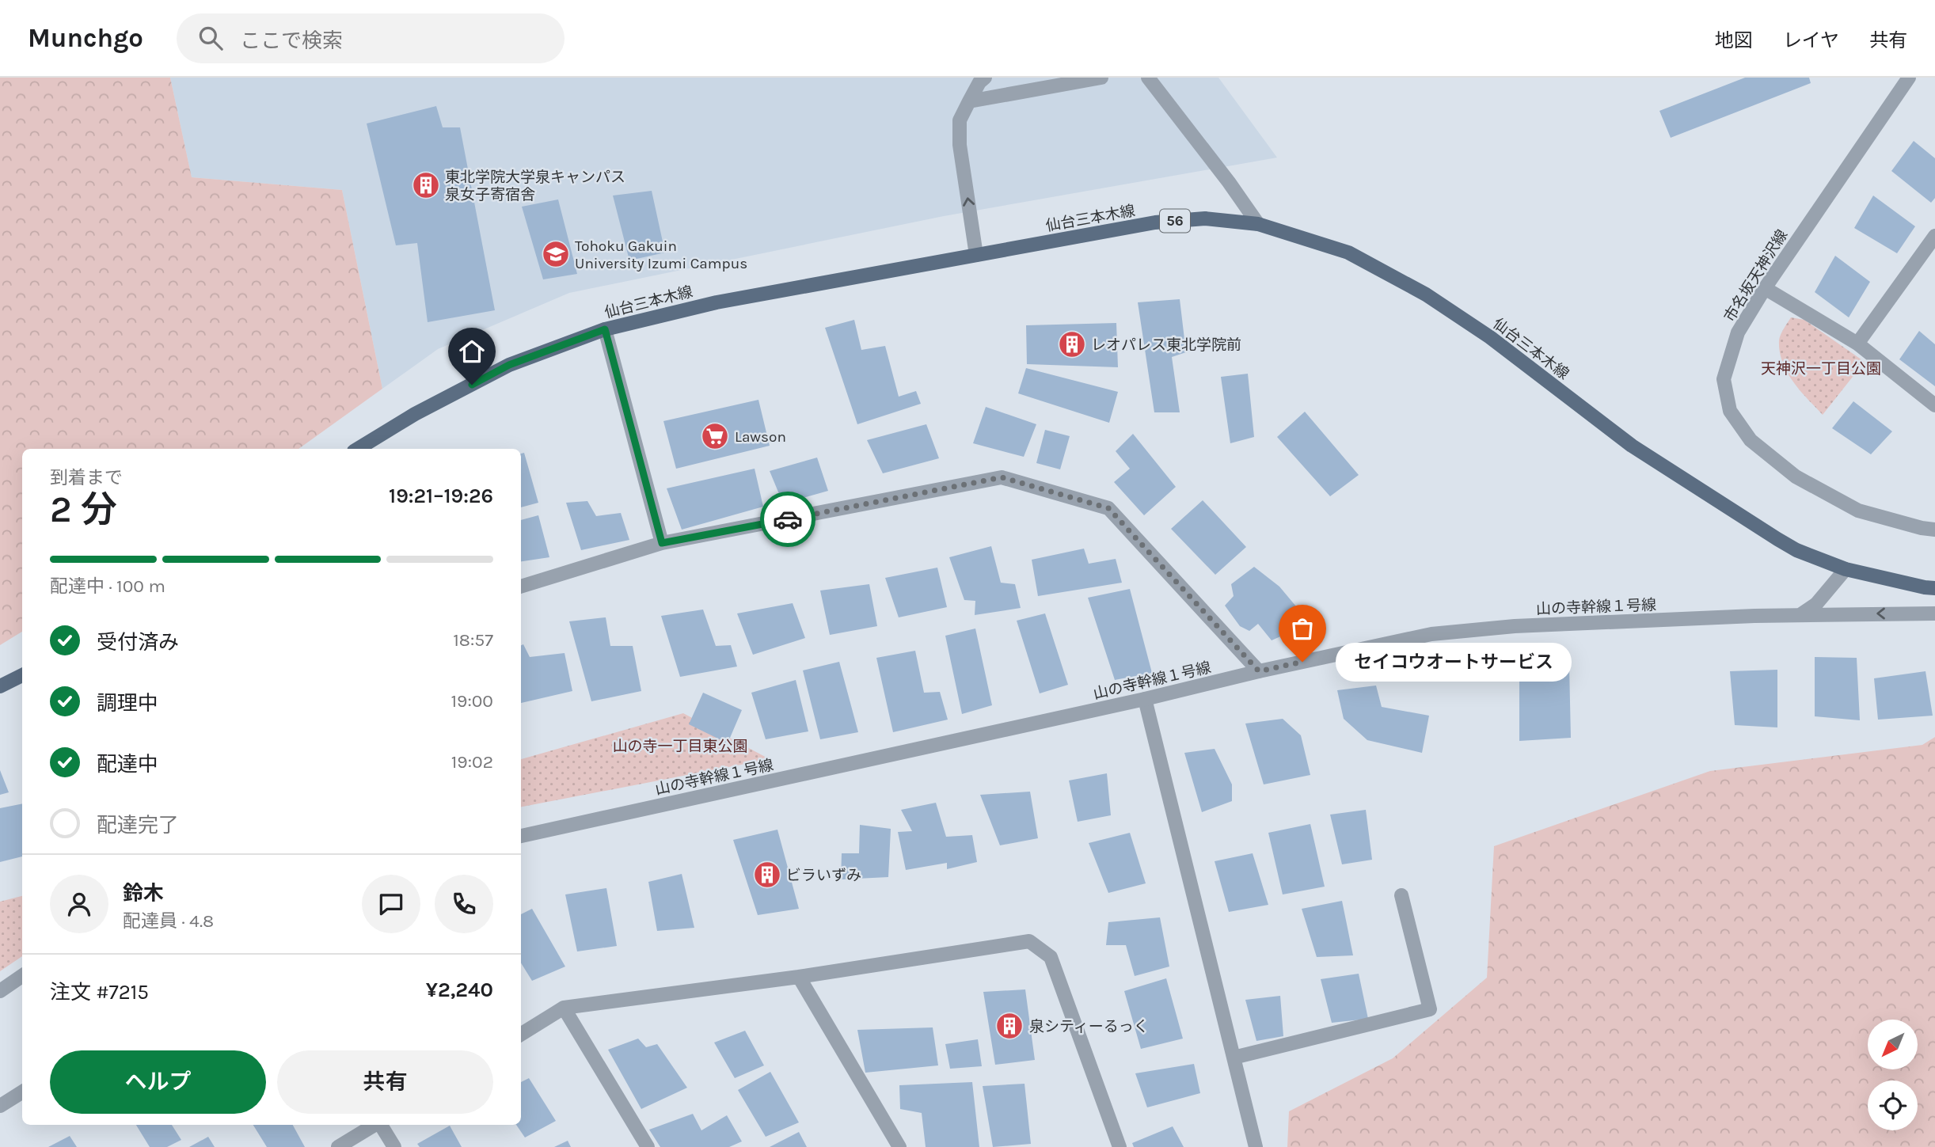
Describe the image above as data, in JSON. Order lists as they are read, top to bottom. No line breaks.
{"streets":{"main road":["仙台三本木線","56"],"street":["市名坂天神沢線","山の寺幹線１号線"]},"parks":["天神沢一丁目公園","山の寺一丁目東公園"],"places":{"building":["東北学院大学泉キャンパス 泉女子寄宿舎","レオパレス東北学院前","ビラいずみ","泉シティーるっく"],"school or university":["Tohoku Gakuin University Izumi Campus"],"supermarket":["Lawson"],"other":["セイコウオートサービス"]},"north":"bottom left","page":{"header":"Munchgo","search":"ここで検索","nav":["地図","レイヤ","共有"],"heading":["2 分","到着まで","19:21–19:26"],"panel":["鈴木","配達員 · 4.8","注文 #7215","¥2,240"],"bar":"配達中 · 100 m","list":[["受付済み","18:57"],["調理中","19:00"],["配達中","19:02"],"配達完了"],"bubble":"セイコウオートサービス","buttons":["ヘルプ","共有"]}}
